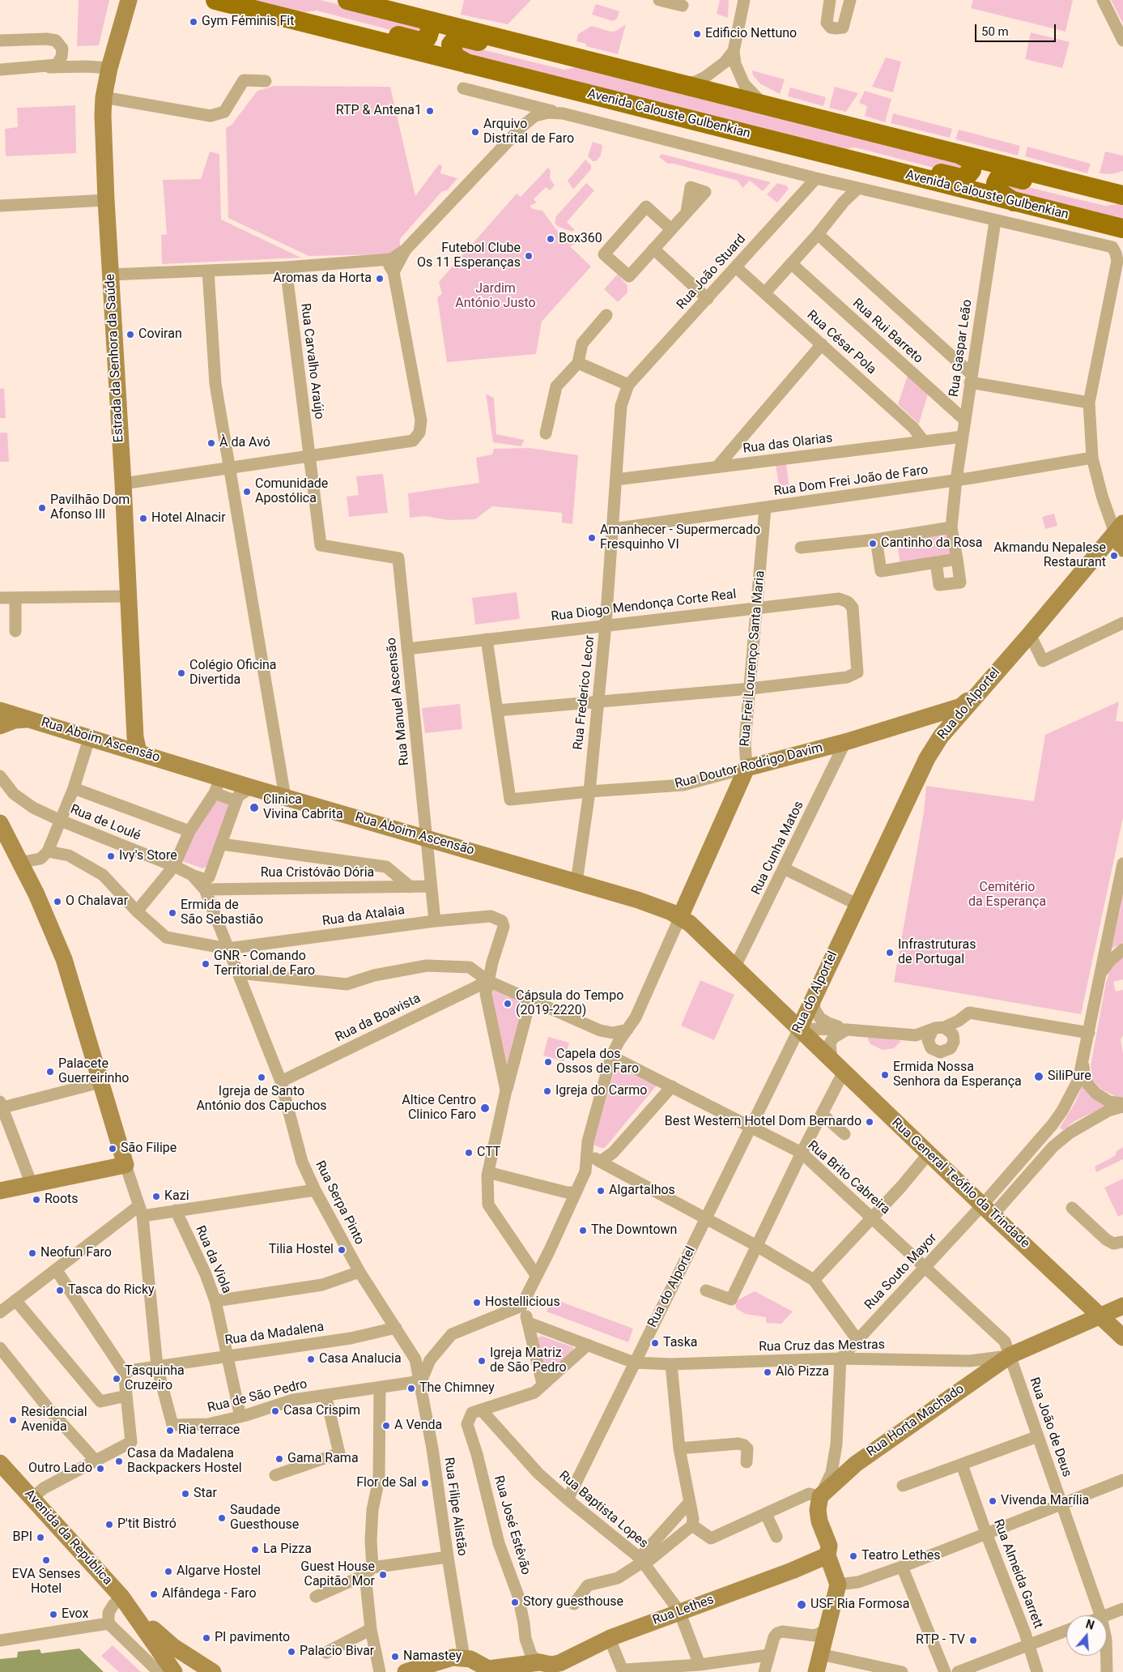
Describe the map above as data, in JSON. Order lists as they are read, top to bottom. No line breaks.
{"streets":{"main road":["Avenida Calouste Gulbenkian"],"street":["Rua João Stuard","Rua Rui Barreto","Rua César Pola","Rua Gaspar Leão","Estrada da Senhora da Saúde","Rua Carvalho Araújo","Rua das Olarias","Rua Dom Frei João de Faro","Rua Diogo Mendonça Corte Real","Rua Frei Lourenço Santa Maria","Rua Frederico Lecor","Rua Manuel Ascensão","Rua do Alportel","Rua Aboim Ascensão","Rua Doutor Rodrigo Davim","Rua de Loulé","Rua Cunha Matos","Rua Cristóvão Dória","Rua da Atalaia","Rua da Boavista","Rua Brito Cabreira","Rua General Teófilo da Trindade","Rua Serpa Pinto","Rua da Viola","Rua Souto Mayor","Rua da Madalena","Rua Cruz das Mestras","Rua de São Pedro","Rua Horta Machado","Rua João de Deus","Rua Filipe Alistão","Rua Baptista Lopes","Rua José Estêvão","Avenida da República","Rua Almeida Garrett","Rua Lethes"]},"crossings":[["Rua João Stuard","Rua César Pola"],["Rua João Stuard","Rua Frederico Lecor"],["Rua Rui Barreto","Rua Gaspar Leão"],["Rua César Pola","Rua das Olarias"],["Rua Gaspar Leão","Rua das Olarias"],["Rua Gaspar Leão","Rua Dom Frei João de Faro"],["Estrada da Senhora da Saúde","Rua Aboim Ascensão"],["Rua Carvalho Araújo","Rua Manuel Ascensão"],["Rua das Olarias","Rua Frederico Lecor"],["Rua Dom Frei João de Faro","Rua Frei Lourenço Santa Maria"],["Rua Dom Frei João de Faro","Rua Frederico Lecor"],["Rua Diogo Mendonça Corte Real","Rua Frei Lourenço Santa Maria"],["Rua Diogo Mendonça Corte Real","Rua Frederico Lecor"],["Rua Diogo Mendonça Corte Real","Rua Manuel Ascensão"],["Rua Frei Lourenço Santa Maria","Rua Aboim Ascensão"],["Rua Frei Lourenço Santa Maria","Rua Doutor Rodrigo Davim"],["Rua Frederico Lecor","Rua Aboim Ascensão"],["Rua Frederico Lecor","Rua Doutor Rodrigo Davim"],["Rua Manuel Ascensão","Rua Aboim Ascensão"],["Rua Manuel Ascensão","Rua Cristóvão Dória"],["Rua Manuel Ascensão","Rua da Atalaia"],["Rua do Alportel","Rua Aboim Ascensão"],["Rua do Alportel","Rua Doutor Rodrigo Davim"],["Rua do Alportel","Rua Brito Cabreira"],["Rua do Alportel","Rua General Teófilo da Trindade"],["Rua do Alportel","Rua Cruz das Mestras"],["Rua do Alportel","Rua Baptista Lopes"],["Rua Aboim Ascensão","Rua Cunha Matos"],["Rua Aboim Ascensão","Rua General Teófilo da Trindade"],["Rua Doutor Rodrigo Davim","Rua Cunha Matos"],["Rua de Loulé","Rua Cristóvão Dória"],["Rua de Loulé","Rua Serpa Pinto"],["Rua Cristóvão Dória","Rua Serpa Pinto"],["Rua da Atalaia","Rua da Boavista"],["Rua da Atalaia","Rua Serpa Pinto"],["Rua da Boavista","Rua Serpa Pinto"],["Rua Brito Cabreira","Rua Souto Mayor"],["Rua Brito Cabreira","Rua Cruz das Mestras"],["Rua Brito Cabreira","Rua Horta Machado"],["Rua Brito Cabreira","Rua João de Deus"],["Rua General Teófilo da Trindade","Rua Souto Mayor"],["Rua General Teófilo da Trindade","Rua Horta Machado"],["Rua Serpa Pinto","Rua da Madalena"],["Rua Serpa Pinto","Rua Filipe Alistão"],["Rua da Viola","Rua da Madalena"],["Rua da Viola","Rua de São Pedro"],["Rua Souto Mayor","Rua Cruz das Mestras"],["Rua da Madalena","Rua de São Pedro"],["Rua Cruz das Mestras","Rua Horta Machado"],["Rua Cruz das Mestras","Rua João de Deus"],["Rua de São Pedro","Rua Filipe Alistão"],["Rua Horta Machado","Rua João de Deus"],["Rua Filipe Alistão","Rua Lethes"],["Rua Baptista Lopes","Rua José Estêvão"],["Rua Baptista Lopes","Rua Lethes"],["Rua José Estêvão","Rua Lethes"]],"parks":["Jardim António Justo","Cemitério da Esperança"],"places":["Gym Féminis Fit","Edificio Nettuno","RTP & Antena1","Arquivo Distrital de Faro","Box360","Futebol Clube Os 11 Esperanças","Aromas da Horta","Coviran","À da Avó","Comunidade Apostólica","Pavilhão Dom Afonso III","Hotel Alnacir","Amanhecer - Supermercado Fresquinho VI","Cantinho da Rosa","Akmandu Nepalese Restaurant","Colégio Oficina Divertida","Clinica Vivina Cabrita","Ivy's Store","O Chalavar","Ermida de São Sebastião","Infrastruturas de Portugal","GNR - Comando Territorial de Faro","Cápsula do Tempo (2019-2220)","Capela dos Ossos de Faro","Palacete Guerreirinho","Ermida Nossa Senhora da Esperança","SiliPure","Igreja de Santo António dos Capuchos","Igreja do Carmo","Altice Centro Clinico Faro","Best Western Hotel Dom Bernardo","São Filipe","CTT","Algartalhos","Kazi","Roots","The Downtown","Tilia Hostel","Neofun Faro","Tasca do Ricky","Hostellicious","Taska","Casa Analucia","Igreja Matriz de São Pedro","Alô Pizza","Tasquinha Cruzeiro","The Chimney","Casa Crispim","Residencial Avenida","A Venda","Ria terrace","Gama Rama","Casa da Madalena Backpackers Hostel","Outro Lado","Flor de Sal","Star","Vivenda Marília","Saudade Guesthouse","P'tit Bistró","BPI","La Pizza","Teatro Lethes","EVA Senses Hotel","Algarve Hostel","Guest House Capitão Mor","Alfândega - Faro","Story guesthouse","USF Ria Formosa","Evox","PI pavimento","RTP - TV","Palacio Bivar","Namastey"],"scale_bar":"50 m","north":"top"}
